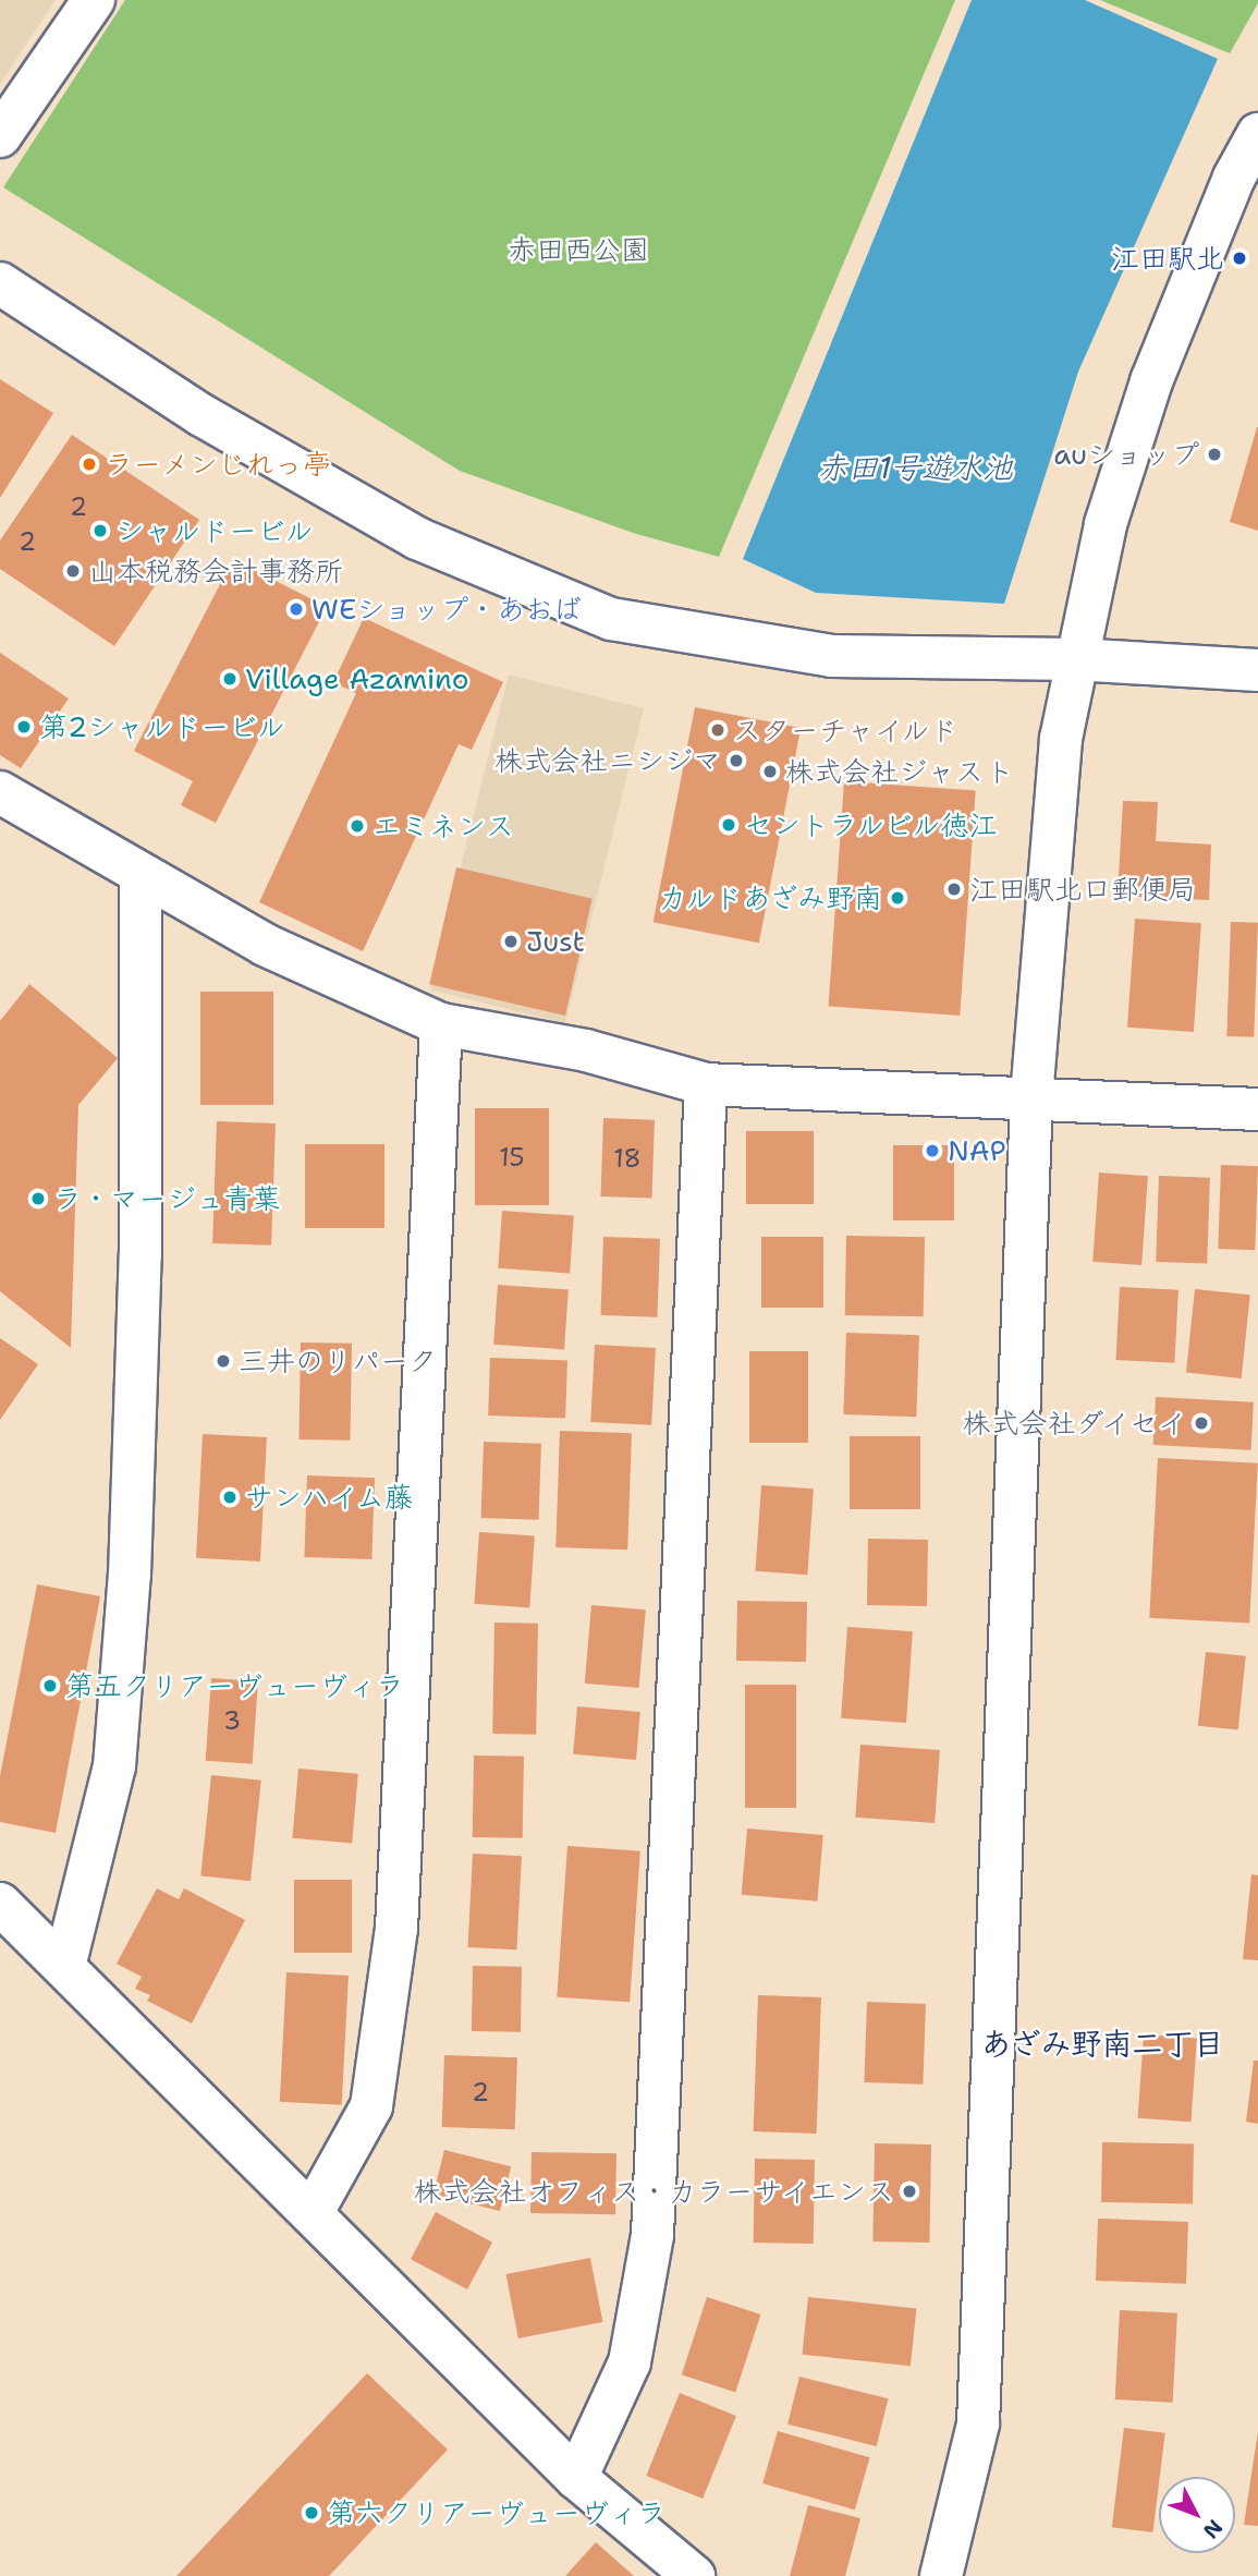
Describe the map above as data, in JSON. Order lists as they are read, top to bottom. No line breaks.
{"districts":["あざみ野南二丁目"],"water":["赤田1号遊水池"],"parks":["赤田西公園"],"places":["江田駅北","auショップ","ラーメンじれっ亭","シャルドービル","山本税務会計事務所","WEショップ・あおば","Village Azamino","第2シャルドービル","スターチャイルド","株式会社ニシジマ","株式会社ジャスト","セントラルビル徳江","エミネンス","江田駅北口郵便局","カルドあざみ野南","Just","NAP","ラ・マージュ青葉","三井のリパーク","株式会社ダイセイ","サンハイム藤","第五クリアーヴューヴィラ","株式会社オフィス・カラーサイエンス","第六クリアーヴューヴィラ"],"house_numbers":["2","2","15","18","3","2"],"north":"bottom right"}
